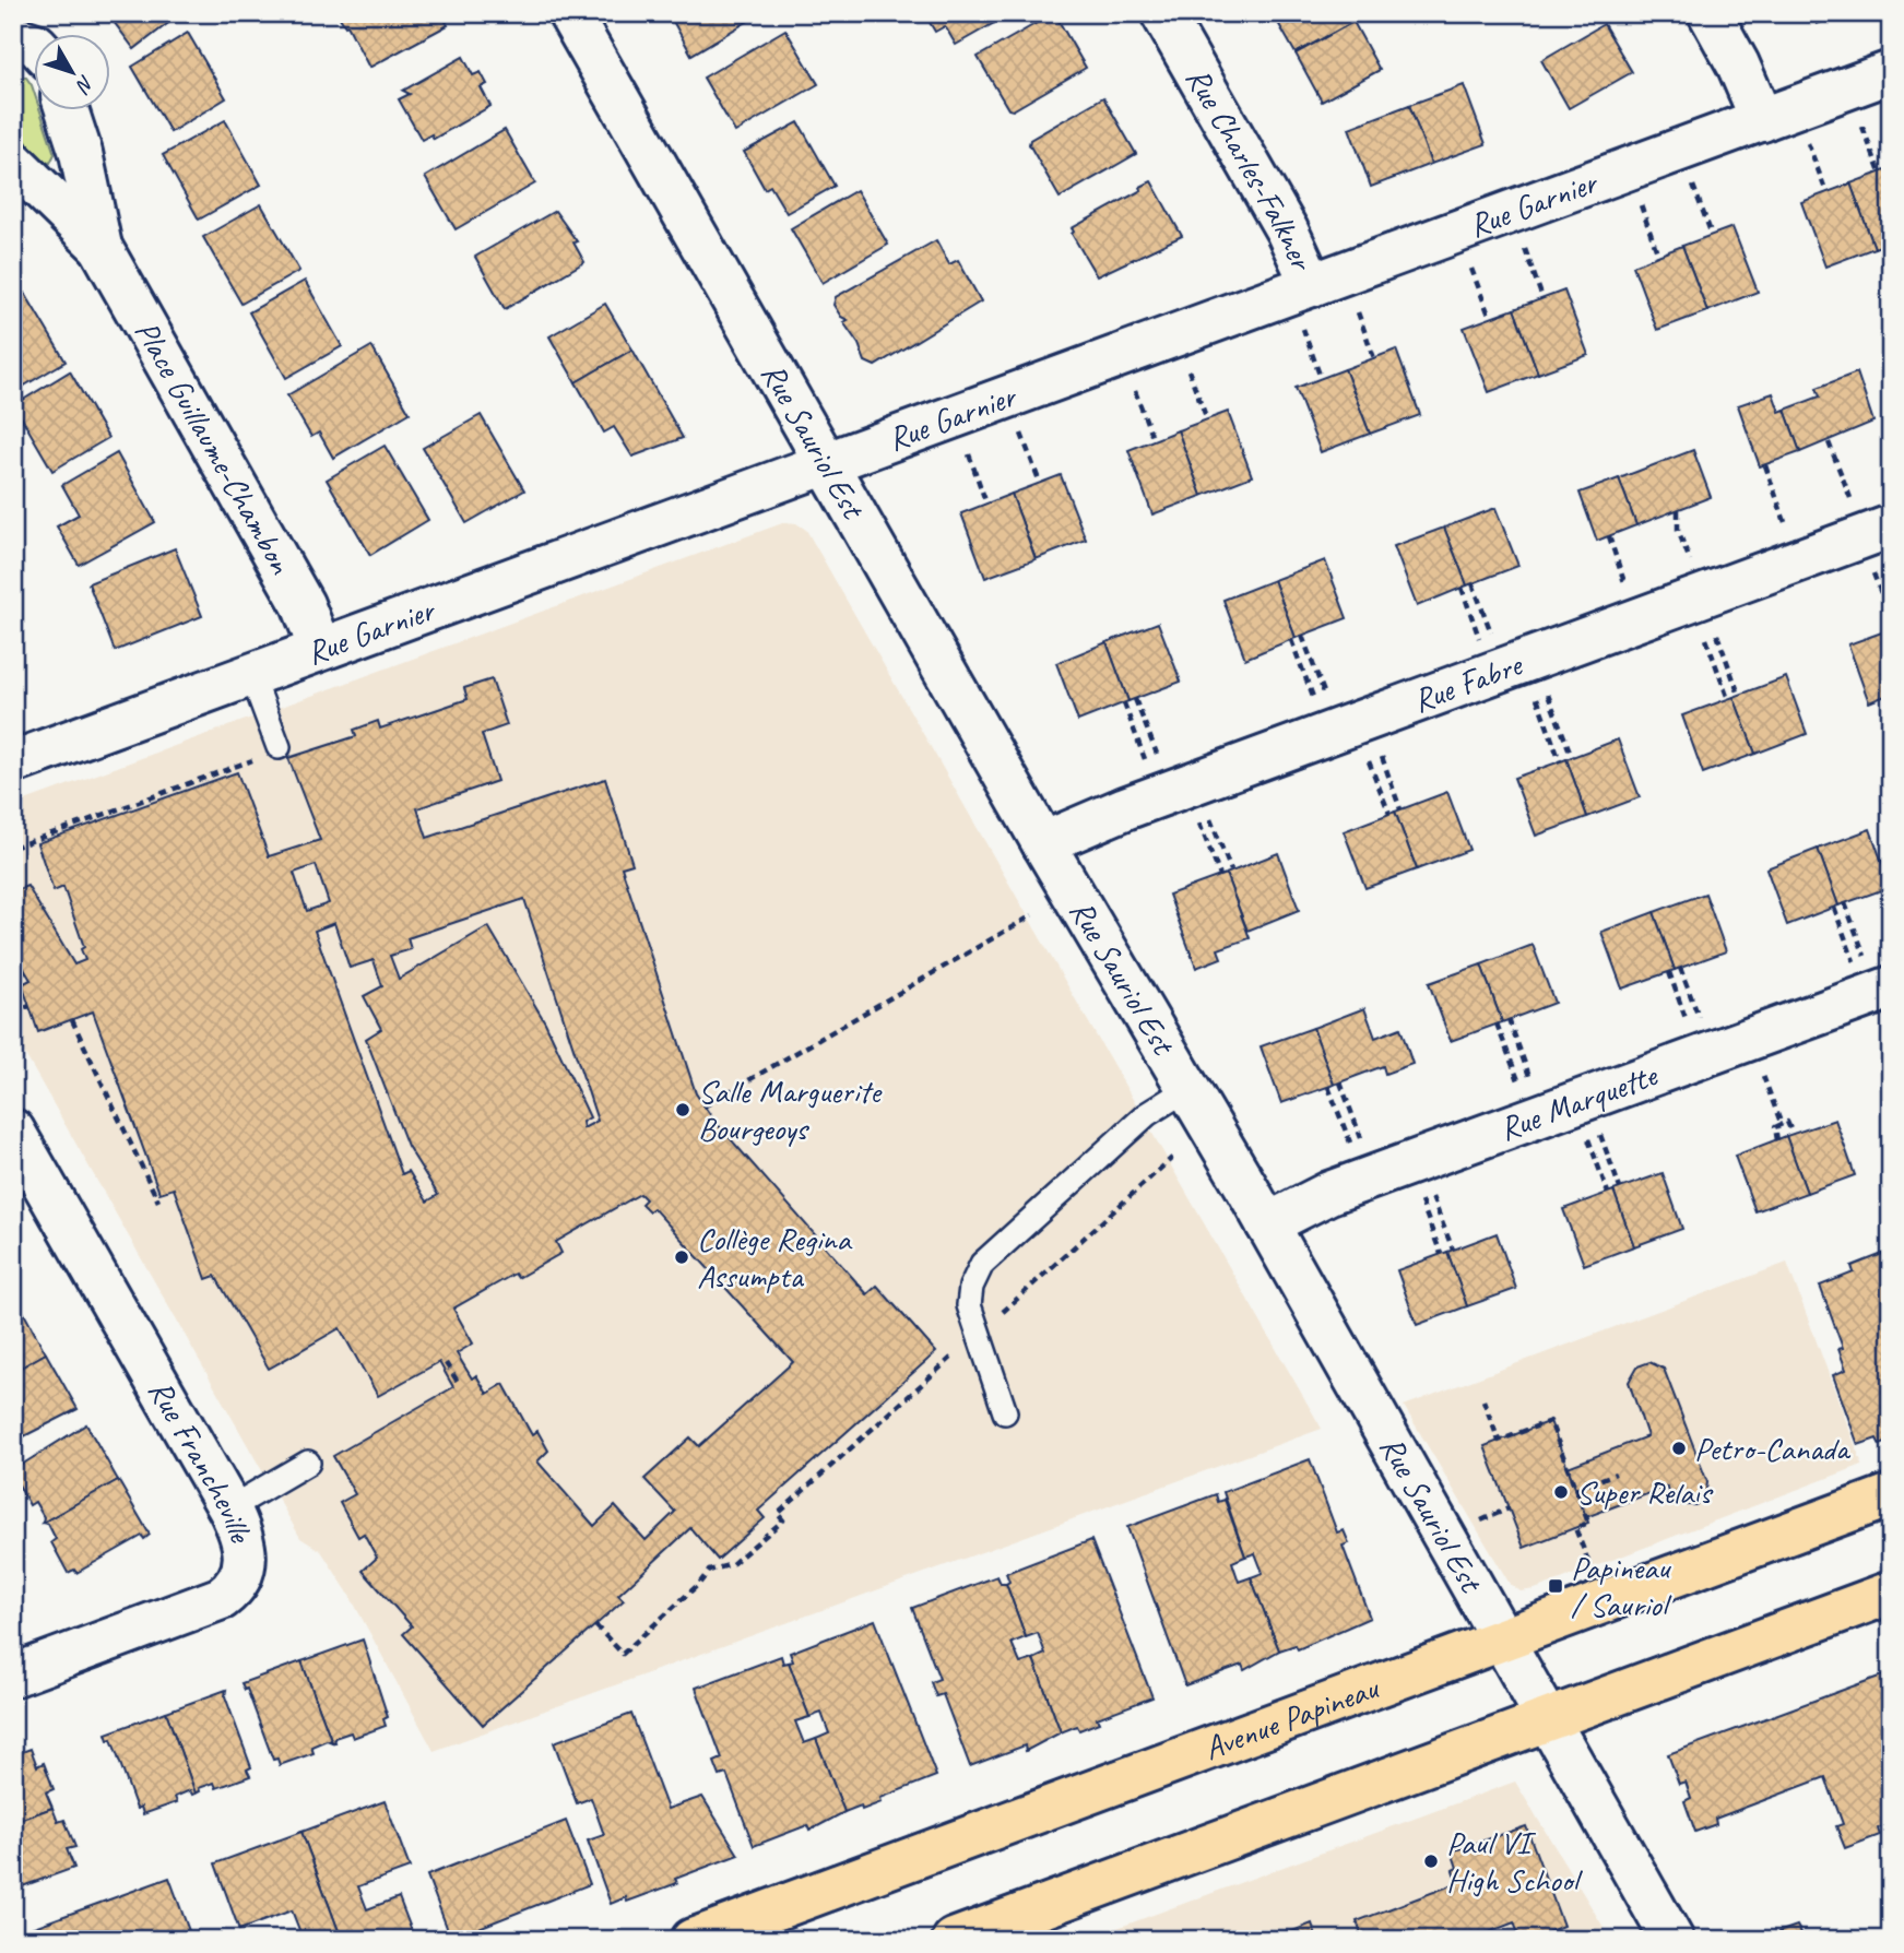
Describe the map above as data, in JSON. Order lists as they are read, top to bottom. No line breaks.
{"streets":{"main road":["Avenue Papineau"],"street":["Rue Charles-Falkner","Rue Garnier","Rue Sauriol Est","Place Guillaume-Chambon","Rue Fabre","Rue Marquette","Rue Francheville"]},"crossings":[["Rue Charles-Falkner","Rue Garnier"],["Rue Garnier","Rue Sauriol Est"],["Rue Garnier","Place Guillaume-Chambon"],["Rue Sauriol Est","Rue Fabre"],["Rue Sauriol Est","Rue Marquette"],["Rue Sauriol Est","Avenue Papineau"]],"places":{"other":["Salle Marguerite Bourgeoys","Collège Regina Assumpta","Petro-Canada","Super Relais","Paul VI High School"],"transit":["Papineau / Sauriol"]},"north":"bottom right"}
